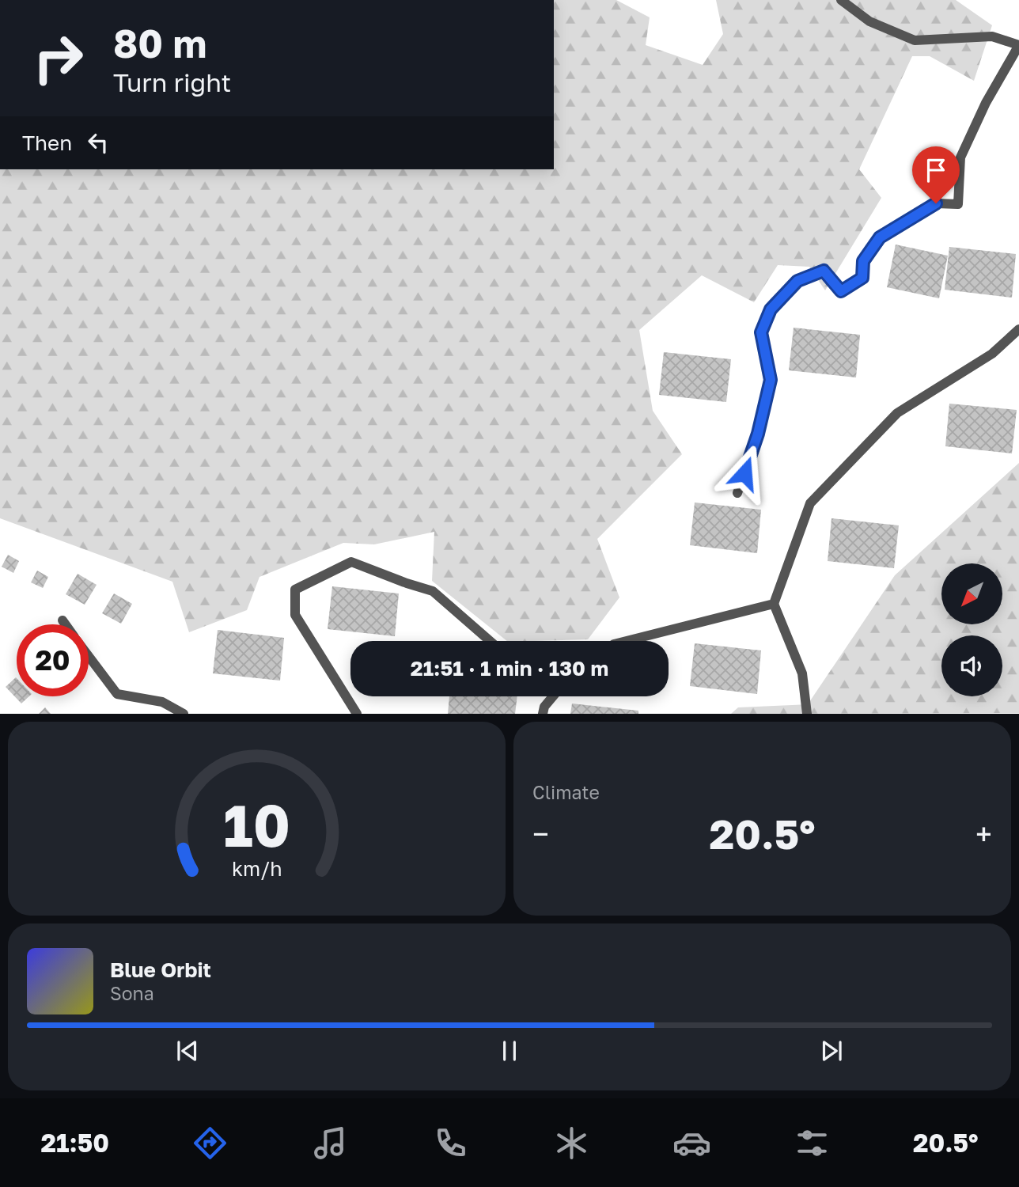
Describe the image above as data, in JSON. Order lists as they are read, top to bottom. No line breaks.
{"north":"bottom left","page":{"turn":["80 m","Turn right"],"then":"Then","limit":"20","trip":"21:51 · 1 min · 130 m","tile":"Climate","heat":["−","20.5°","+"],"song":["Blue Orbit","Sona"],"tabs":["21:50","20.5°"],"gauge":["10","km/h"]}}
